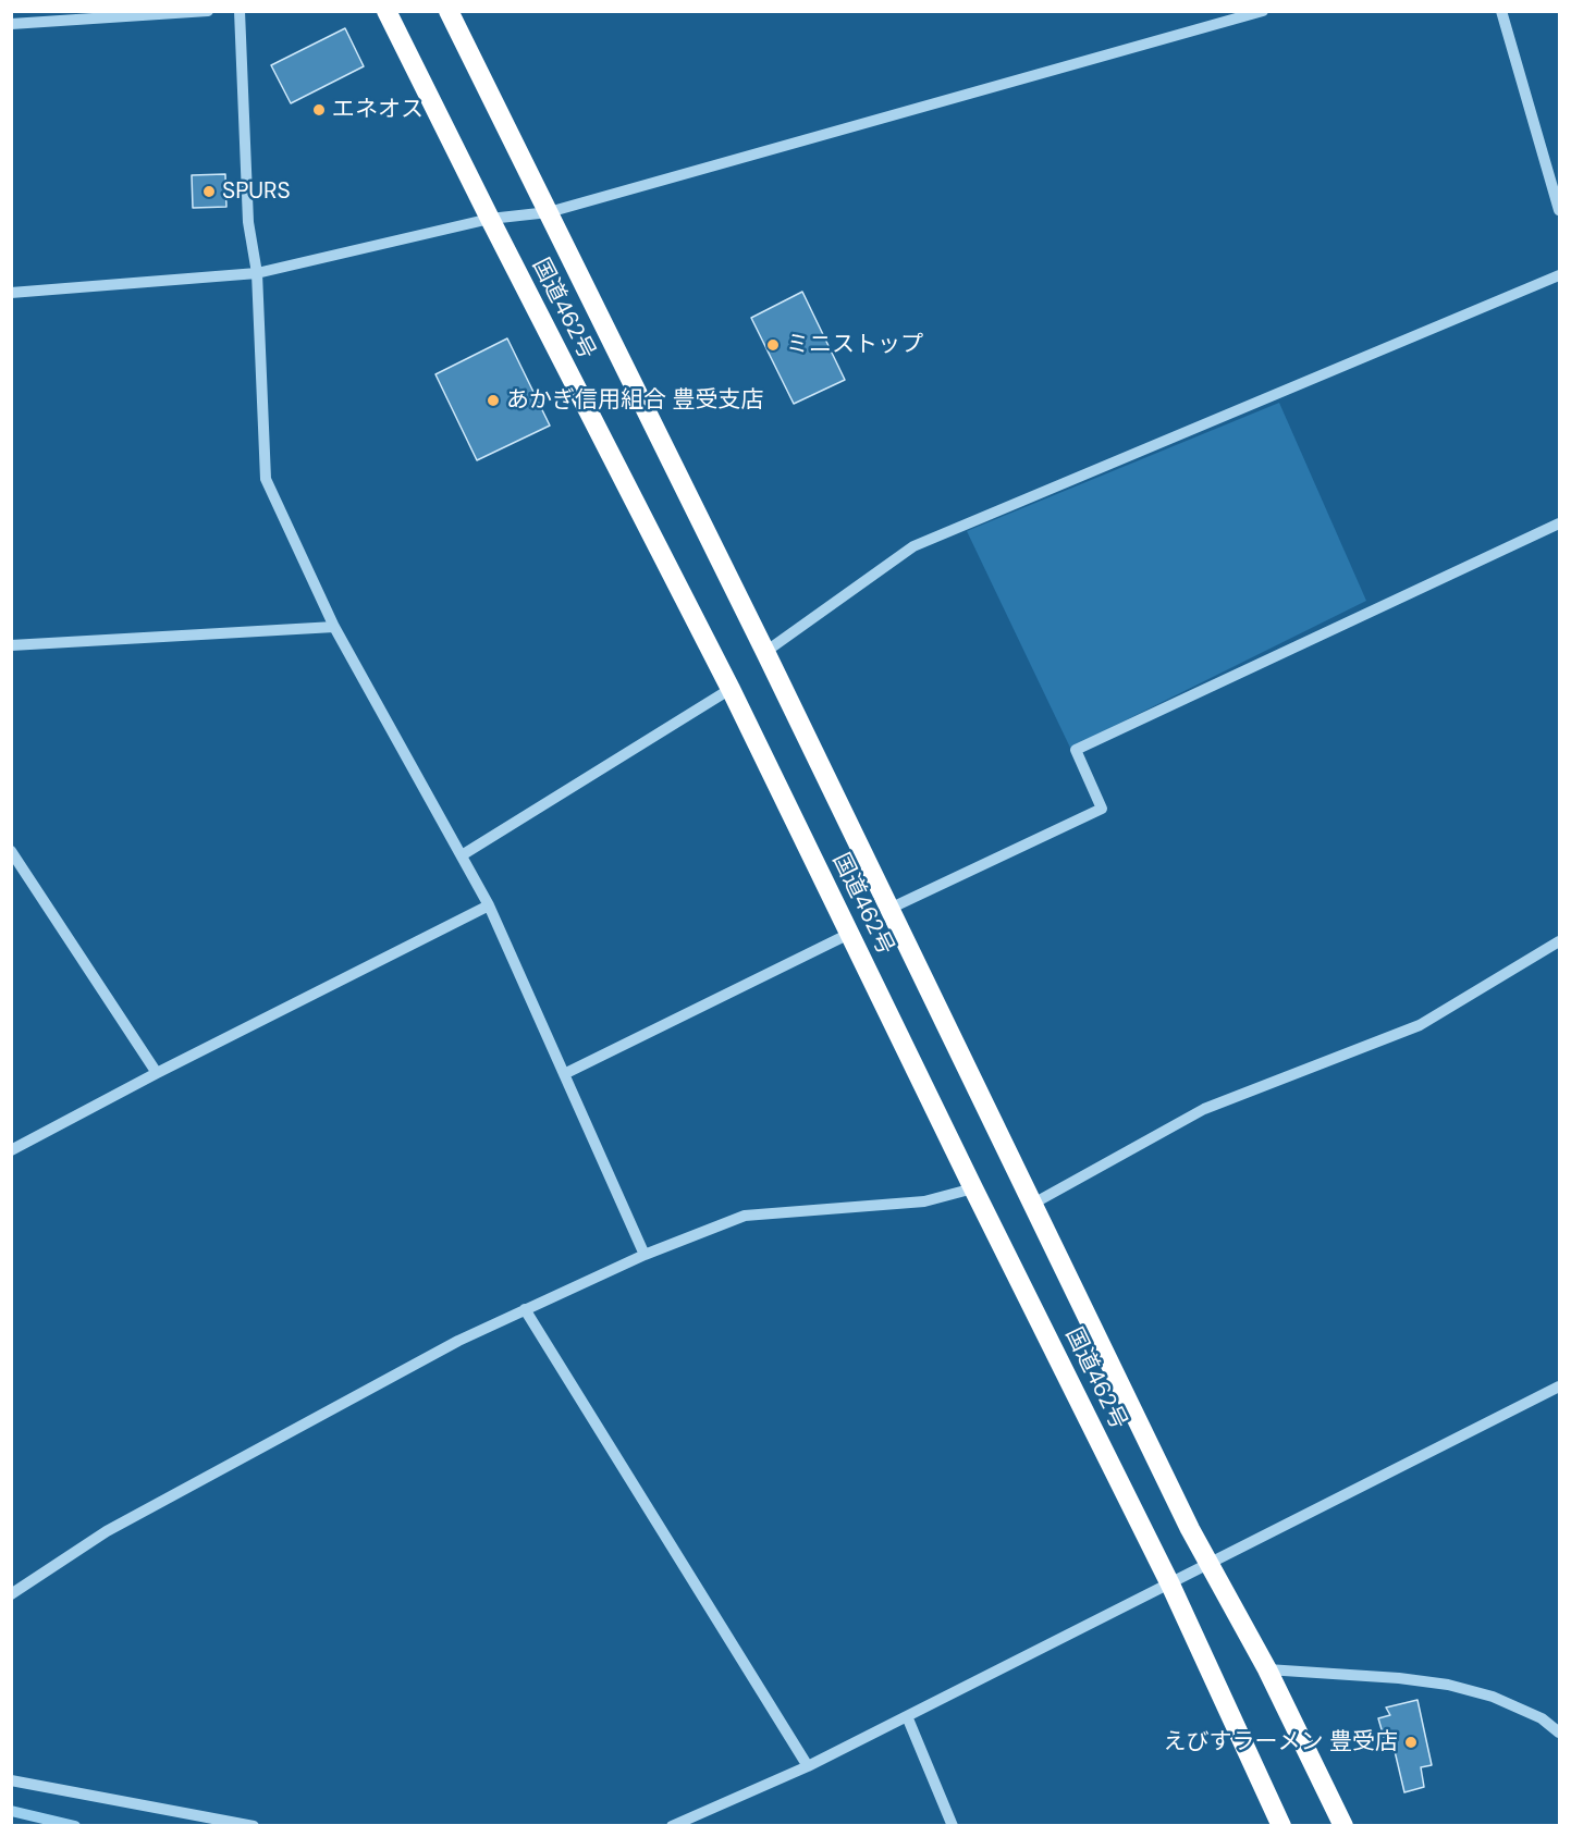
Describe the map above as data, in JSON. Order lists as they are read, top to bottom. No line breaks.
{"streets":{"highway":["国道462号"]},"places":["エネオス","SPURS","ミニストップ","あかぎ信用組合 豊受支店","えびすラーメン 豊受店"]}
